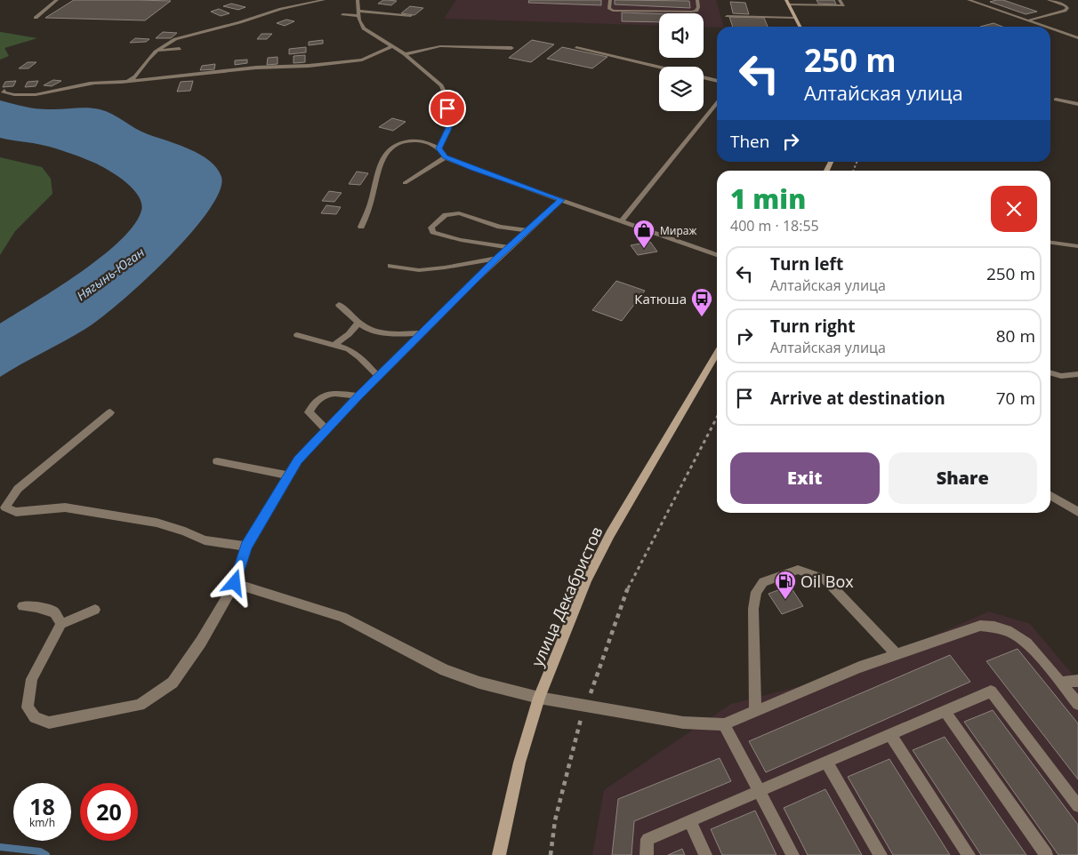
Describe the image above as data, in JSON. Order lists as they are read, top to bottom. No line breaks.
{"streets":{"main road":["улица Декабристов"]},"water":["Нягынь-Юган"],"places":{"shop":["Мираж"],"bus stop":["Катюша"],"fuel station":["Oil Box"]},"page":{"turn":["250 m","Алтайская улица"],"then":"Then","heading":["1 min","400 m · 18:55"],"list":[{"name":"Turn left","note":"Алтайская улица","value":"250 m"},{"name":"Turn right","note":"Алтайская улица","value":"80 m"},{"name":"Arrive at destination","value":"70 m"}],"buttons":["Exit","Share"],"speed":"18 km/h","limit":"20"}}
